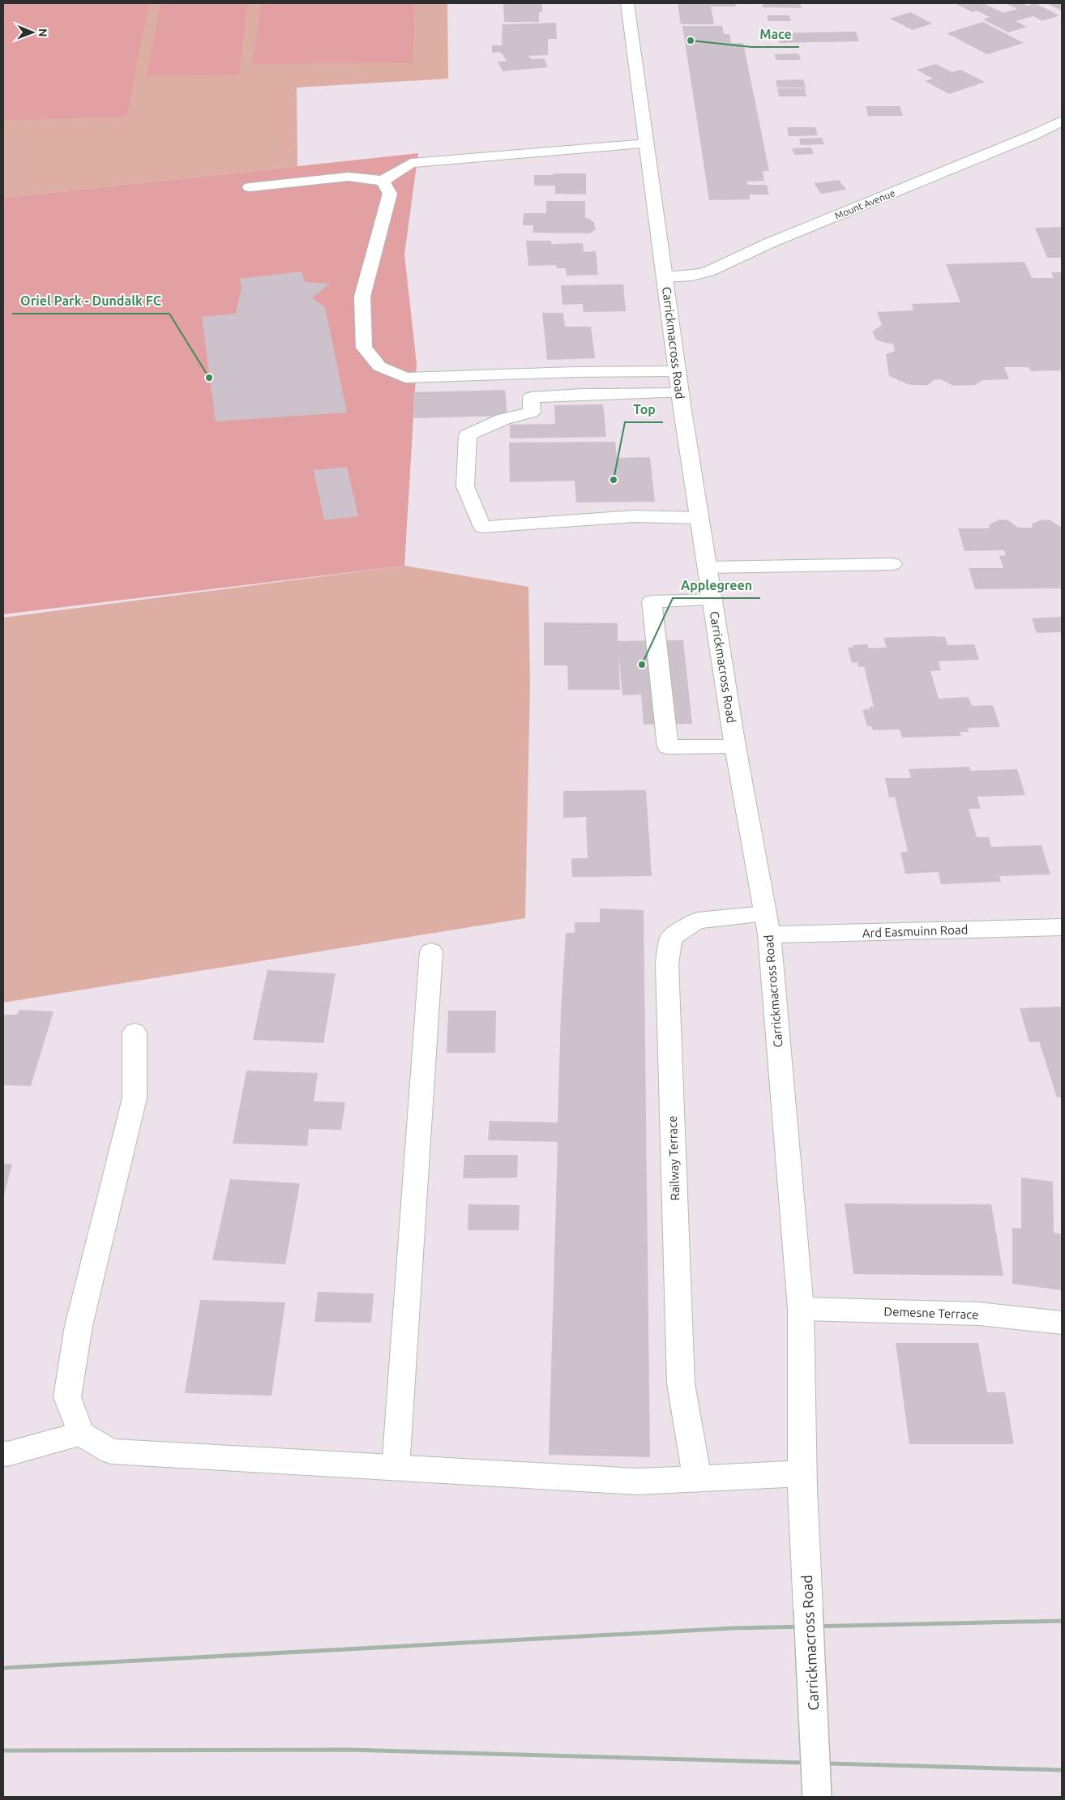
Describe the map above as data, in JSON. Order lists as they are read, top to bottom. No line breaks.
{"streets":{"main road":["Mount Avenue","Carrickmacross Road","Ard Easmuinn Road","Railway Terrace","Demesne Terrace"]},"crossings":[["Mount Avenue","Carrickmacross Road"],["Carrickmacross Road","Ard Easmuinn Road"],["Carrickmacross Road","Railway Terrace"],["Carrickmacross Road","Demesne Terrace"],["Ard Easmuinn Road","Railway Terrace"]],"places":["Mace","Oriel Park - Dundalk FC","Top","Applegreen"],"north":"right"}
